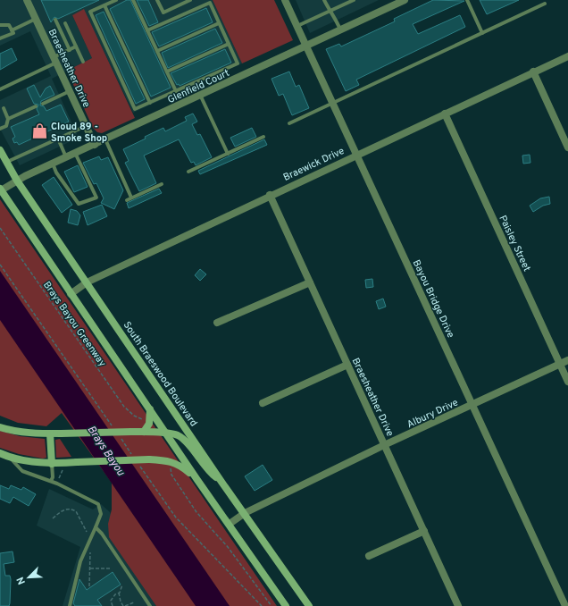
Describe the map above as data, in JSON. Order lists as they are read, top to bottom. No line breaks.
{"streets":{"main road":["South Braeswood Boulevard"],"street":["Braesheather Drive","Glenfield Court","Braewick Drive","Paisley Street","Bayou Bridge Drive","Albury Drive"],"path":["Brays Bayou Greenway"]},"crossings":[["Braesheather Drive","Glenfield Court"],["Braesheather Drive","Braewick Drive"],["Braesheather Drive","Albury Drive"],["Glenfield Court","Bayou Bridge Drive"],["Glenfield Court","South Braeswood Boulevard"],["Braewick Drive","Paisley Street"],["Braewick Drive","Bayou Bridge Drive"],["Braewick Drive","South Braeswood Boulevard"],["Paisley Street","Albury Drive"],["Bayou Bridge Drive","Albury Drive"],["South Braeswood Boulevard","Albury Drive"]],"water":["Brays Bayou"],"places":{"shop":["Cloud 89 - Smoke Shop"]},"north":"bottom left"}
